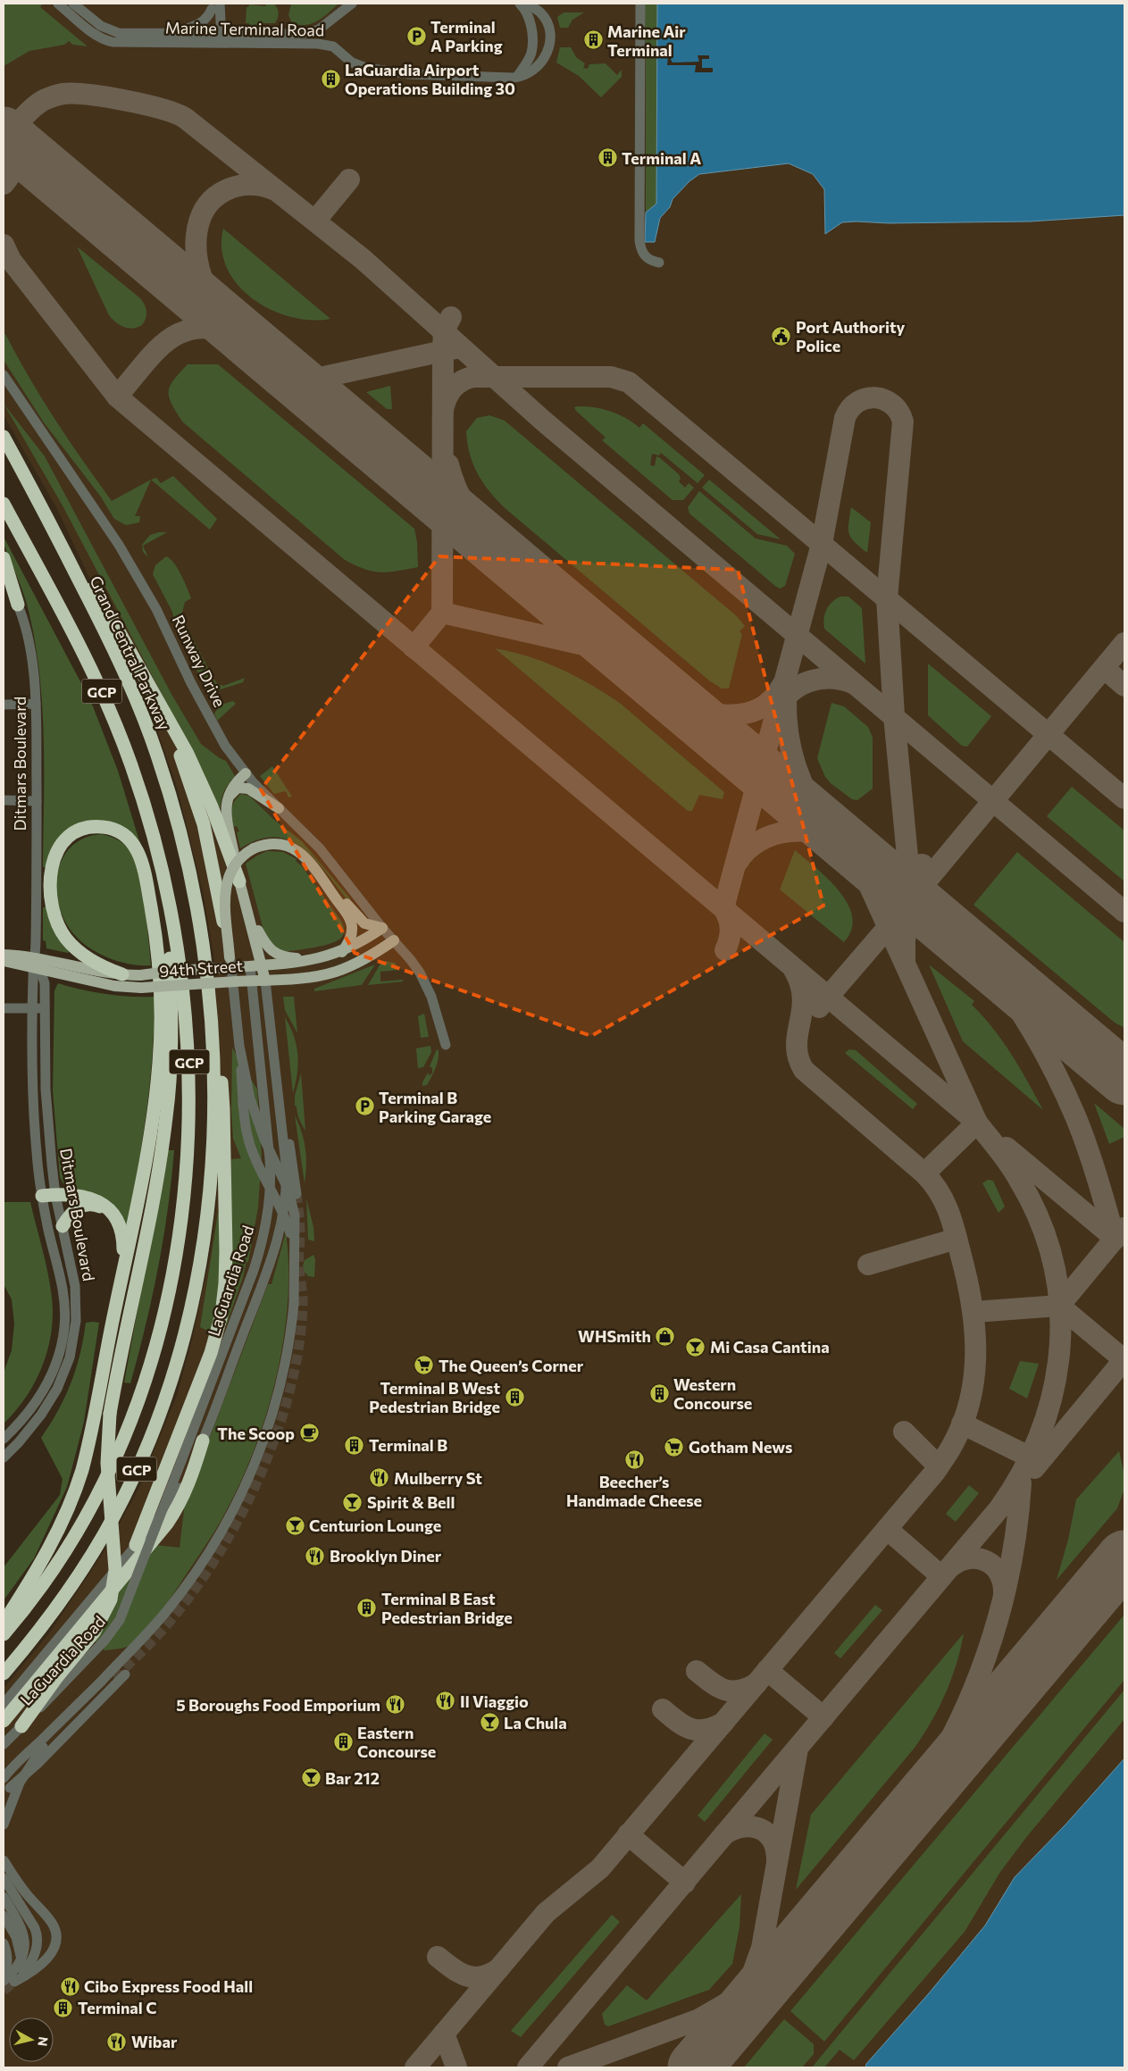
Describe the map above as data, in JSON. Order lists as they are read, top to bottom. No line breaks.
{"streets":{"highway":["Grand Central Parkway","GCP"],"main road":["94th Street"],"street":["Marine Terminal Road","Runway Drive","Ditmars Boulevard","LaGuardia Road"]},"crossings":[["Runway Drive","94th Street"],["Ditmars Boulevard","94th Street"],["94th Street","LaGuardia Road"]],"places":{"parking":["Terminal A Parking","Terminal B Parking Garage"],"building":["Marine Air Terminal","LaGuardia Airport Operations Building 30","Terminal A","Western Concourse","Terminal B West Pedestrian Bridge","Terminal B","Terminal B East Pedestrian Bridge","Eastern Concourse","Terminal C"],"public building":["Port Authority Police"],"shop":["WHSmith"],"bar":["Mi Casa Cantina","Spirit & Bell","Centurion Lounge","La Chula","Bar 212"],"supermarket":["The Queen’s Corner","Gotham News"],"cafe":["The Scoop"],"restaurant":["Beecher’s Handmade Cheese","Mulberry St","Brooklyn Diner","Il Viaggio","5 Boroughs Food Emporium","Cibo Express Food Hall","Wibar"]},"north":"right"}
